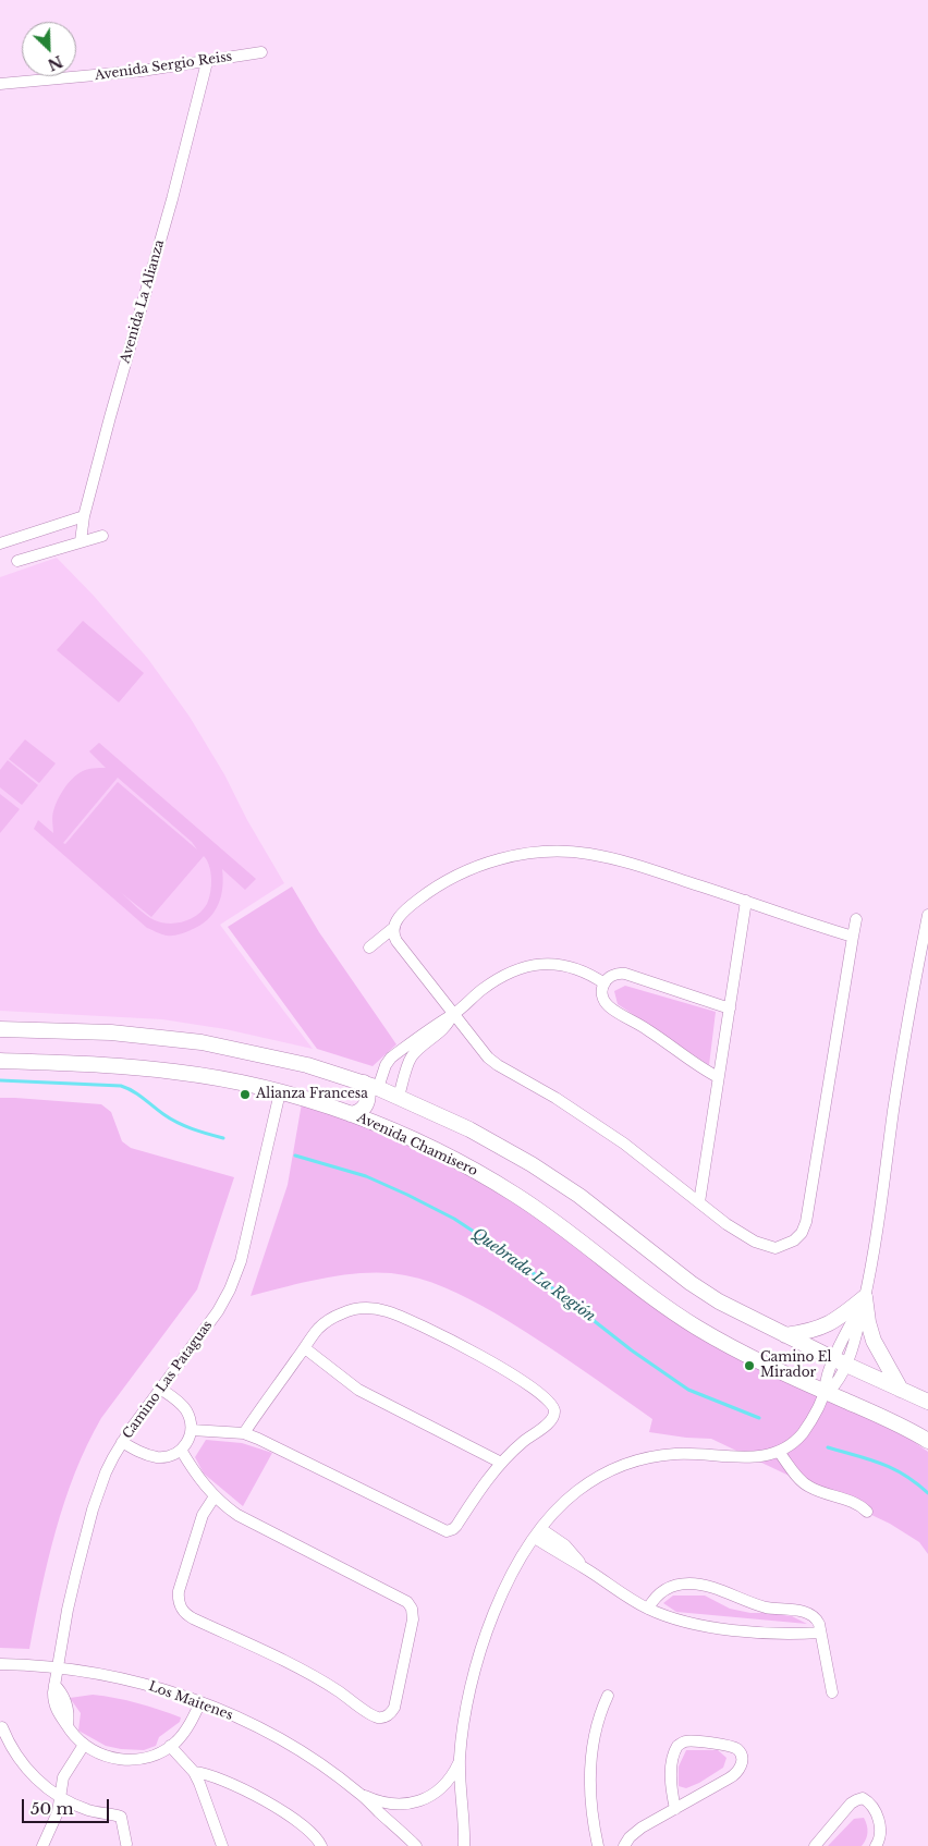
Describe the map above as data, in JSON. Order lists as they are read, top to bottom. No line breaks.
{"streets":{"street":["Avenida Sergio Reiss","Avenida La Alianza","Avenida Chamisero","Camino Las Pataguas","Los Maitenes"]},"crossings":[["Avenida Sergio Reiss","Avenida La Alianza"],["Avenida Chamisero","Camino Las Pataguas"],["Camino Las Pataguas","Los Maitenes"]],"water":["Quebrada La Región"],"places":["Alianza Francesa","Camino El Mirador"],"scale_bar":"50 m","north":"bottom right"}
